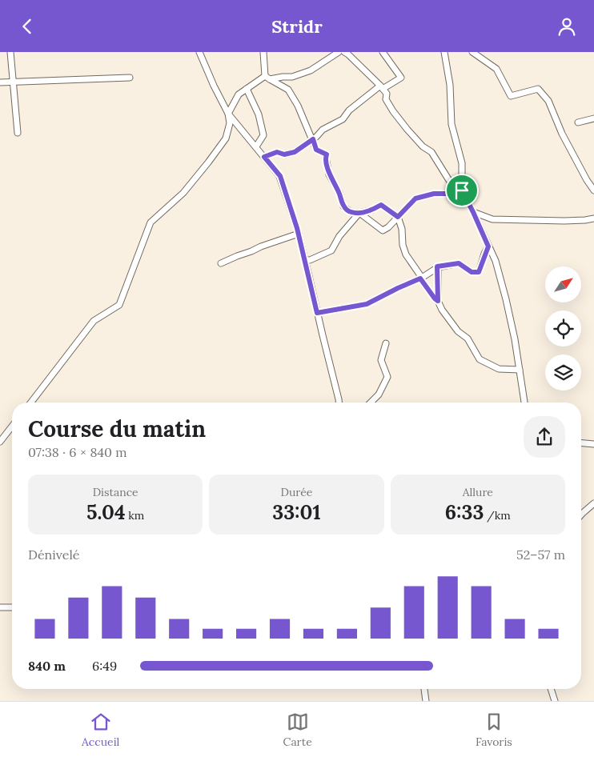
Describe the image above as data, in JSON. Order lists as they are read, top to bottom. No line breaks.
{"north":"top right","page":{"header":"Stridr","heading":["Course du matin","07:38 · 6 × 840 m"],"stats":[["Distance","5.04 km"],["Durée","33:01"],["Allure","6:33 /km"]],"chart":["Dénivelé","52–57 m"],"list":[{"name":"840 m","note":"6:49"}],"tabs":["Accueil","Carte","Favoris"]}}
